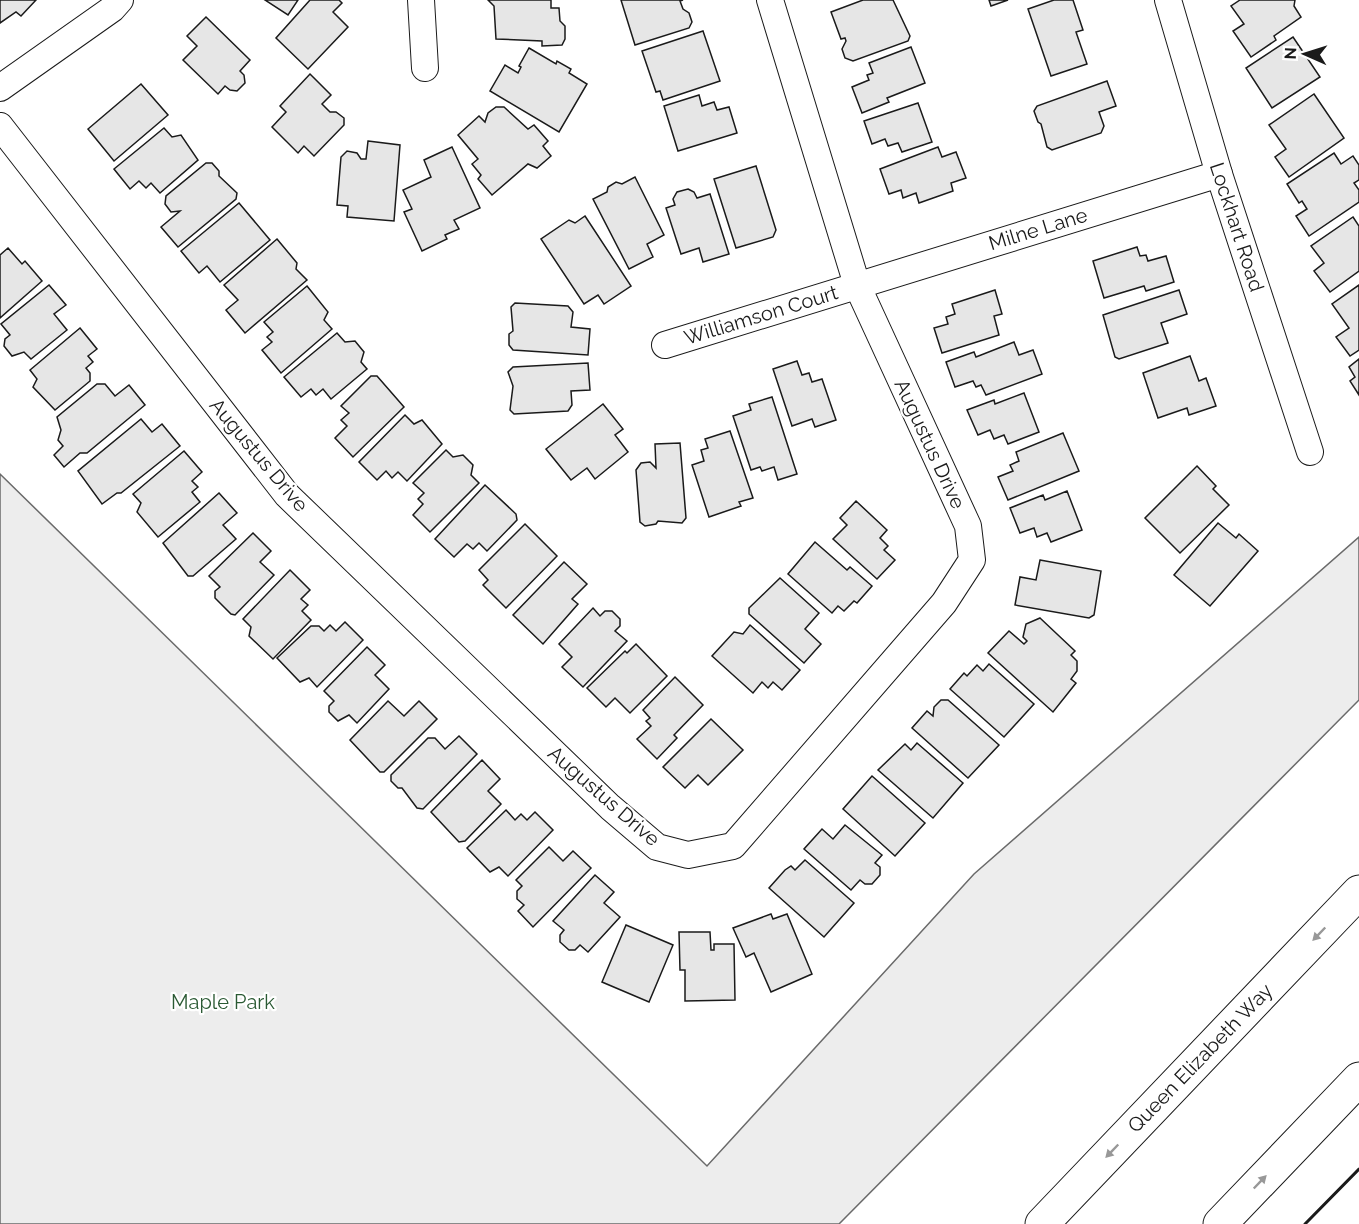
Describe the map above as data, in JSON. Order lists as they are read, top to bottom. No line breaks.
{"streets":{"highway":["Queen Elizabeth Way"],"street":["Lockhart Road","Milne Lane","Williamson Court","Augustus Drive"]},"crossings":[["Lockhart Road","Milne Lane"],["Milne Lane","Williamson Court"],["Milne Lane","Augustus Drive"],["Williamson Court","Augustus Drive"]],"parks":["Maple Park"],"north":"left"}
